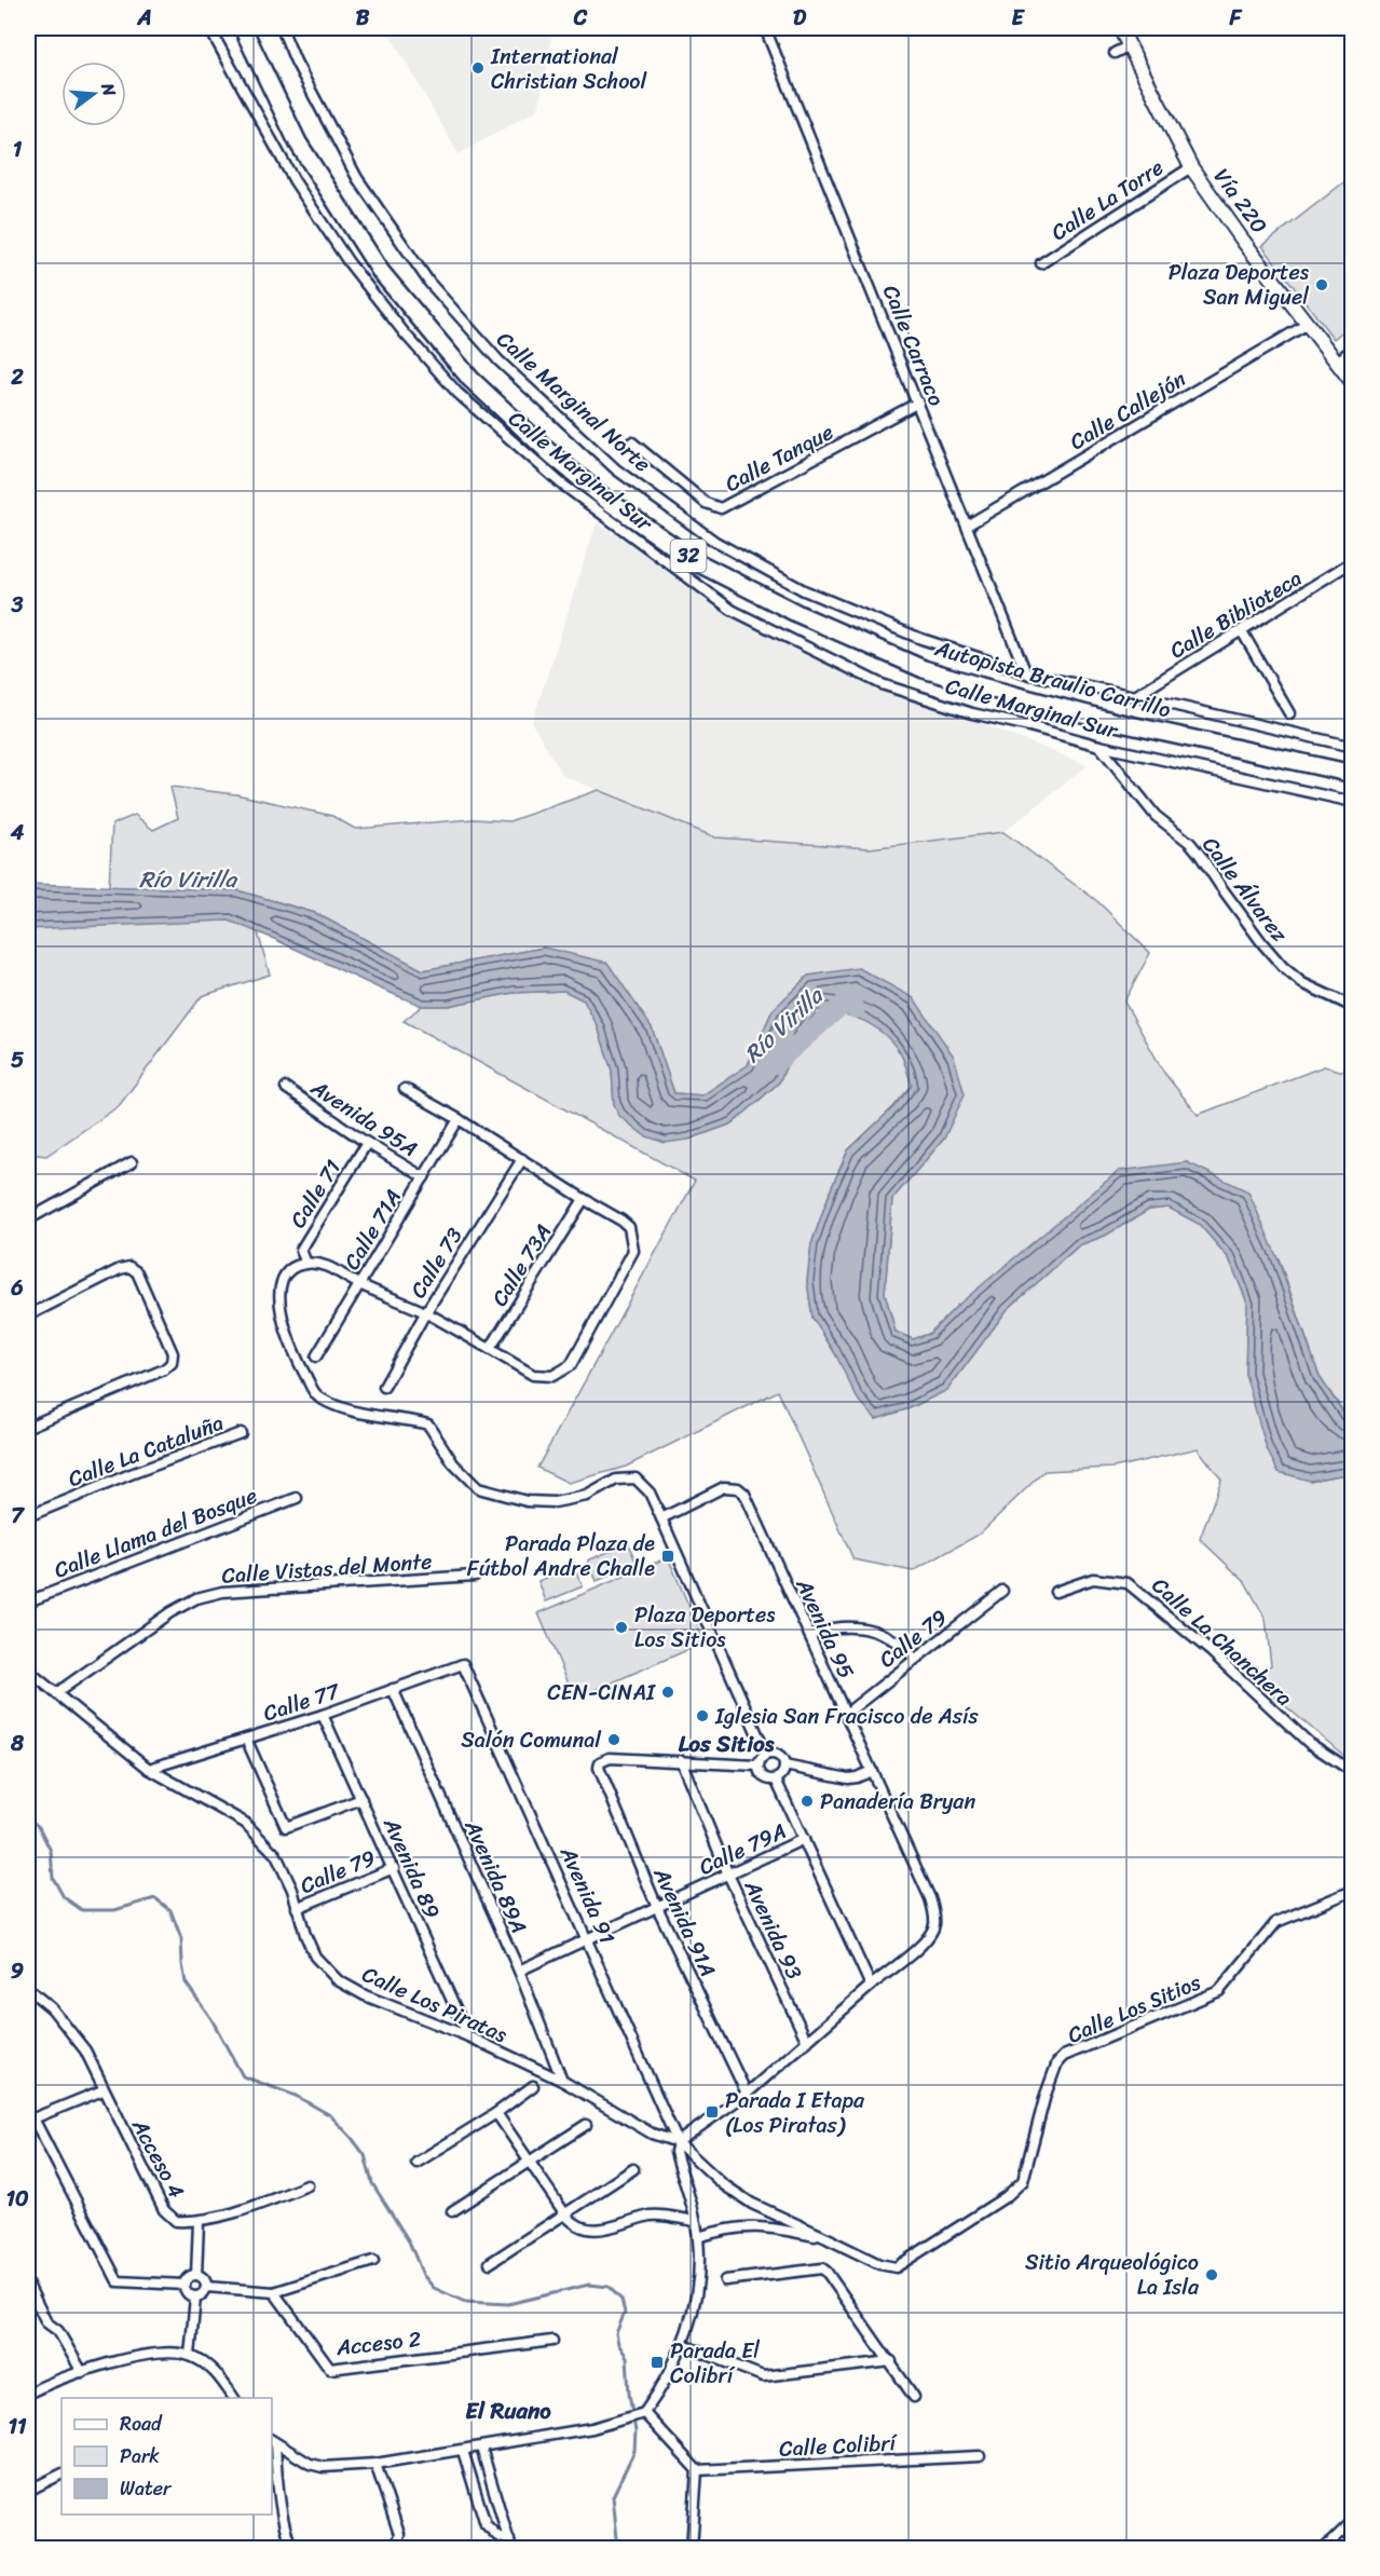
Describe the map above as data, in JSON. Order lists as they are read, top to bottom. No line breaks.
{"streets":{"highway":["32","Autopista Braulio Carrillo"],"main road":["Vía 220"],"street":["Calle La Torre","Calle Carraco","Calle Marginal Norte","Calle Callejón","Calle Tanque","Calle Marginal Sur","Calle Biblioteca","Calle Álvarez","Avenida 95A","Calle 71","Calle 71A","Calle 73","Calle 73A","Calle La Cataluña","Calle Llama del Bosque","Calle Vistas del Monte","Avenida 95","Calle 79","Calle La Chanchera","Calle 77","Calle 79A","Avenida 89","Avenida 89A","Avenida 91","Avenida 91A","Avenida 93","Calle Los Piratas","Calle Los Sitios","Acceso 4","Acceso 2","Calle Colibrí"]},"crossings":[["Calle La Torre","Vía 220"],["Vía 220","Calle Callejón"],["Calle Carraco","Calle Marginal Norte"],["Calle Carraco","Calle Callejón"],["Calle Carraco","Calle Tanque"],["Calle Marginal Norte","Calle Biblioteca"],["Calle Marginal Sur","Autopista Braulio Carrillo"],["Calle Marginal Sur","Calle Álvarez"],["Avenida 95A","Calle 71"],["Avenida 95A","Calle 71A"],["Calle Vistas del Monte","Calle Los Piratas"],["Avenida 95","Calle 79"],["Avenida 95","Avenida 91"],["Avenida 95","Avenida 91A"],["Avenida 95","Avenida 93"],["Avenida 95","Calle Los Piratas"],["Calle 79","Avenida 89"],["Calle 79","Calle Los Piratas"],["Calle 77","Avenida 89"],["Calle 77","Avenida 89A"],["Calle 77","Avenida 91"],["Calle 77","Calle Los Piratas"],["Calle 79A","Avenida 89A"],["Calle 79A","Avenida 91"],["Calle 79A","Avenida 91A"],["Calle 79A","Avenida 93"],["Avenida 89","Calle Los Piratas"],["Avenida 89A","Calle Los Piratas"],["Avenida 91","Calle Los Piratas"],["Avenida 91A","Avenida 93"]],"districts":["Los Sitios","El Ruano"],"water":["Río Virilla"],"places":{"other":["International Christian School","Plaza Deportes San Miguel","Plaza Deportes Los Sitios","CEN-CINAI","Iglesia San Fracisco de Asís","Salón Comunal","Panadería Bryan","Sitio Arqueológico La Isla"],"transit":["Parada Plaza de Fútbol Andre Challe","Parada I Etapa (Los Piratas)","Parada El Colibrí"]},"legend":["Road","Park","Water"],"north":"right","grid":{"columns":["A","B","C","D","E","F"],"rows":["1","2","3","4","5","6","7","8","9","10","11"]}}
